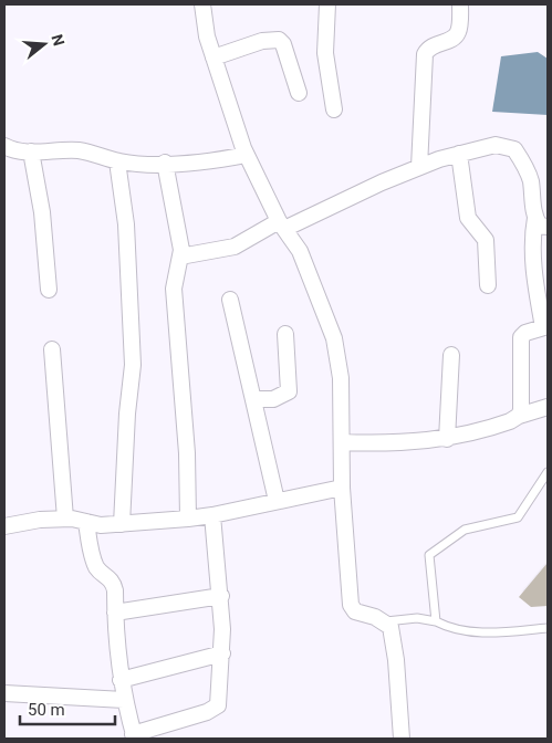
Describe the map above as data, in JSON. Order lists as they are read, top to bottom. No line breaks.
{"scale_bar":"50 m","north":"right"}
